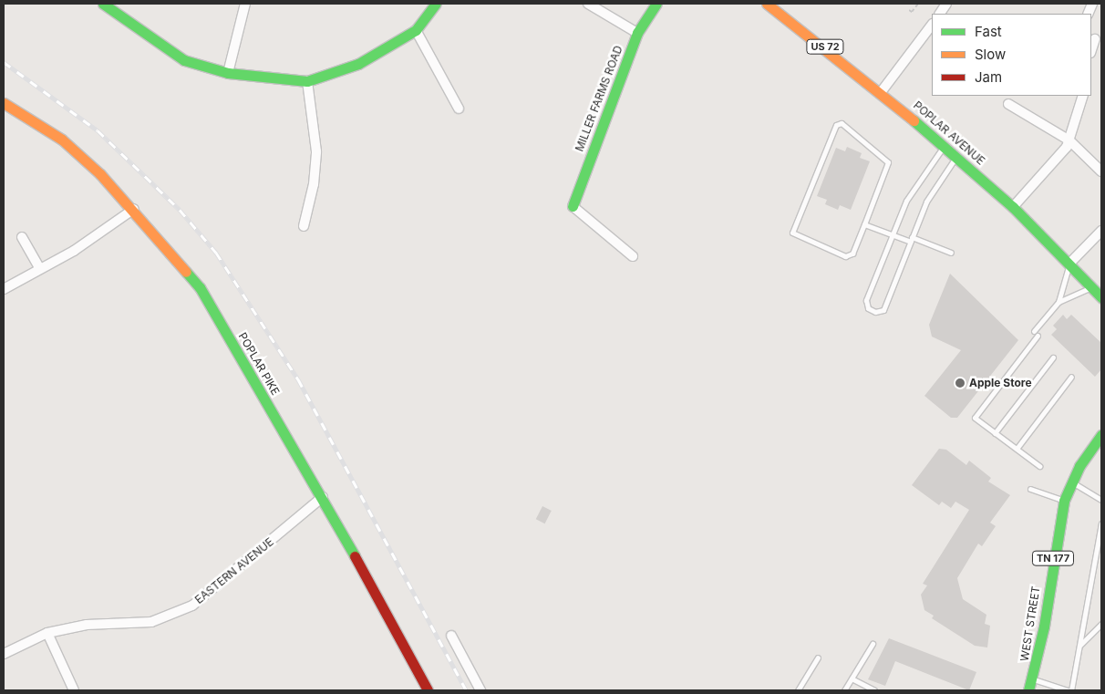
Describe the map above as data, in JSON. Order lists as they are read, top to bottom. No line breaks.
{"streets":{"main road":["US 72","MILLER FARMS ROAD","POPLAR AVENUE","POPLAR PIKE","TN 177","WEST STREET"],"street":["EASTERN AVENUE"]},"crossings":[["POPLAR PIKE","EASTERN AVENUE"]],"places":["Apple Store"],"legend":["Fast","Slow","Jam"]}
